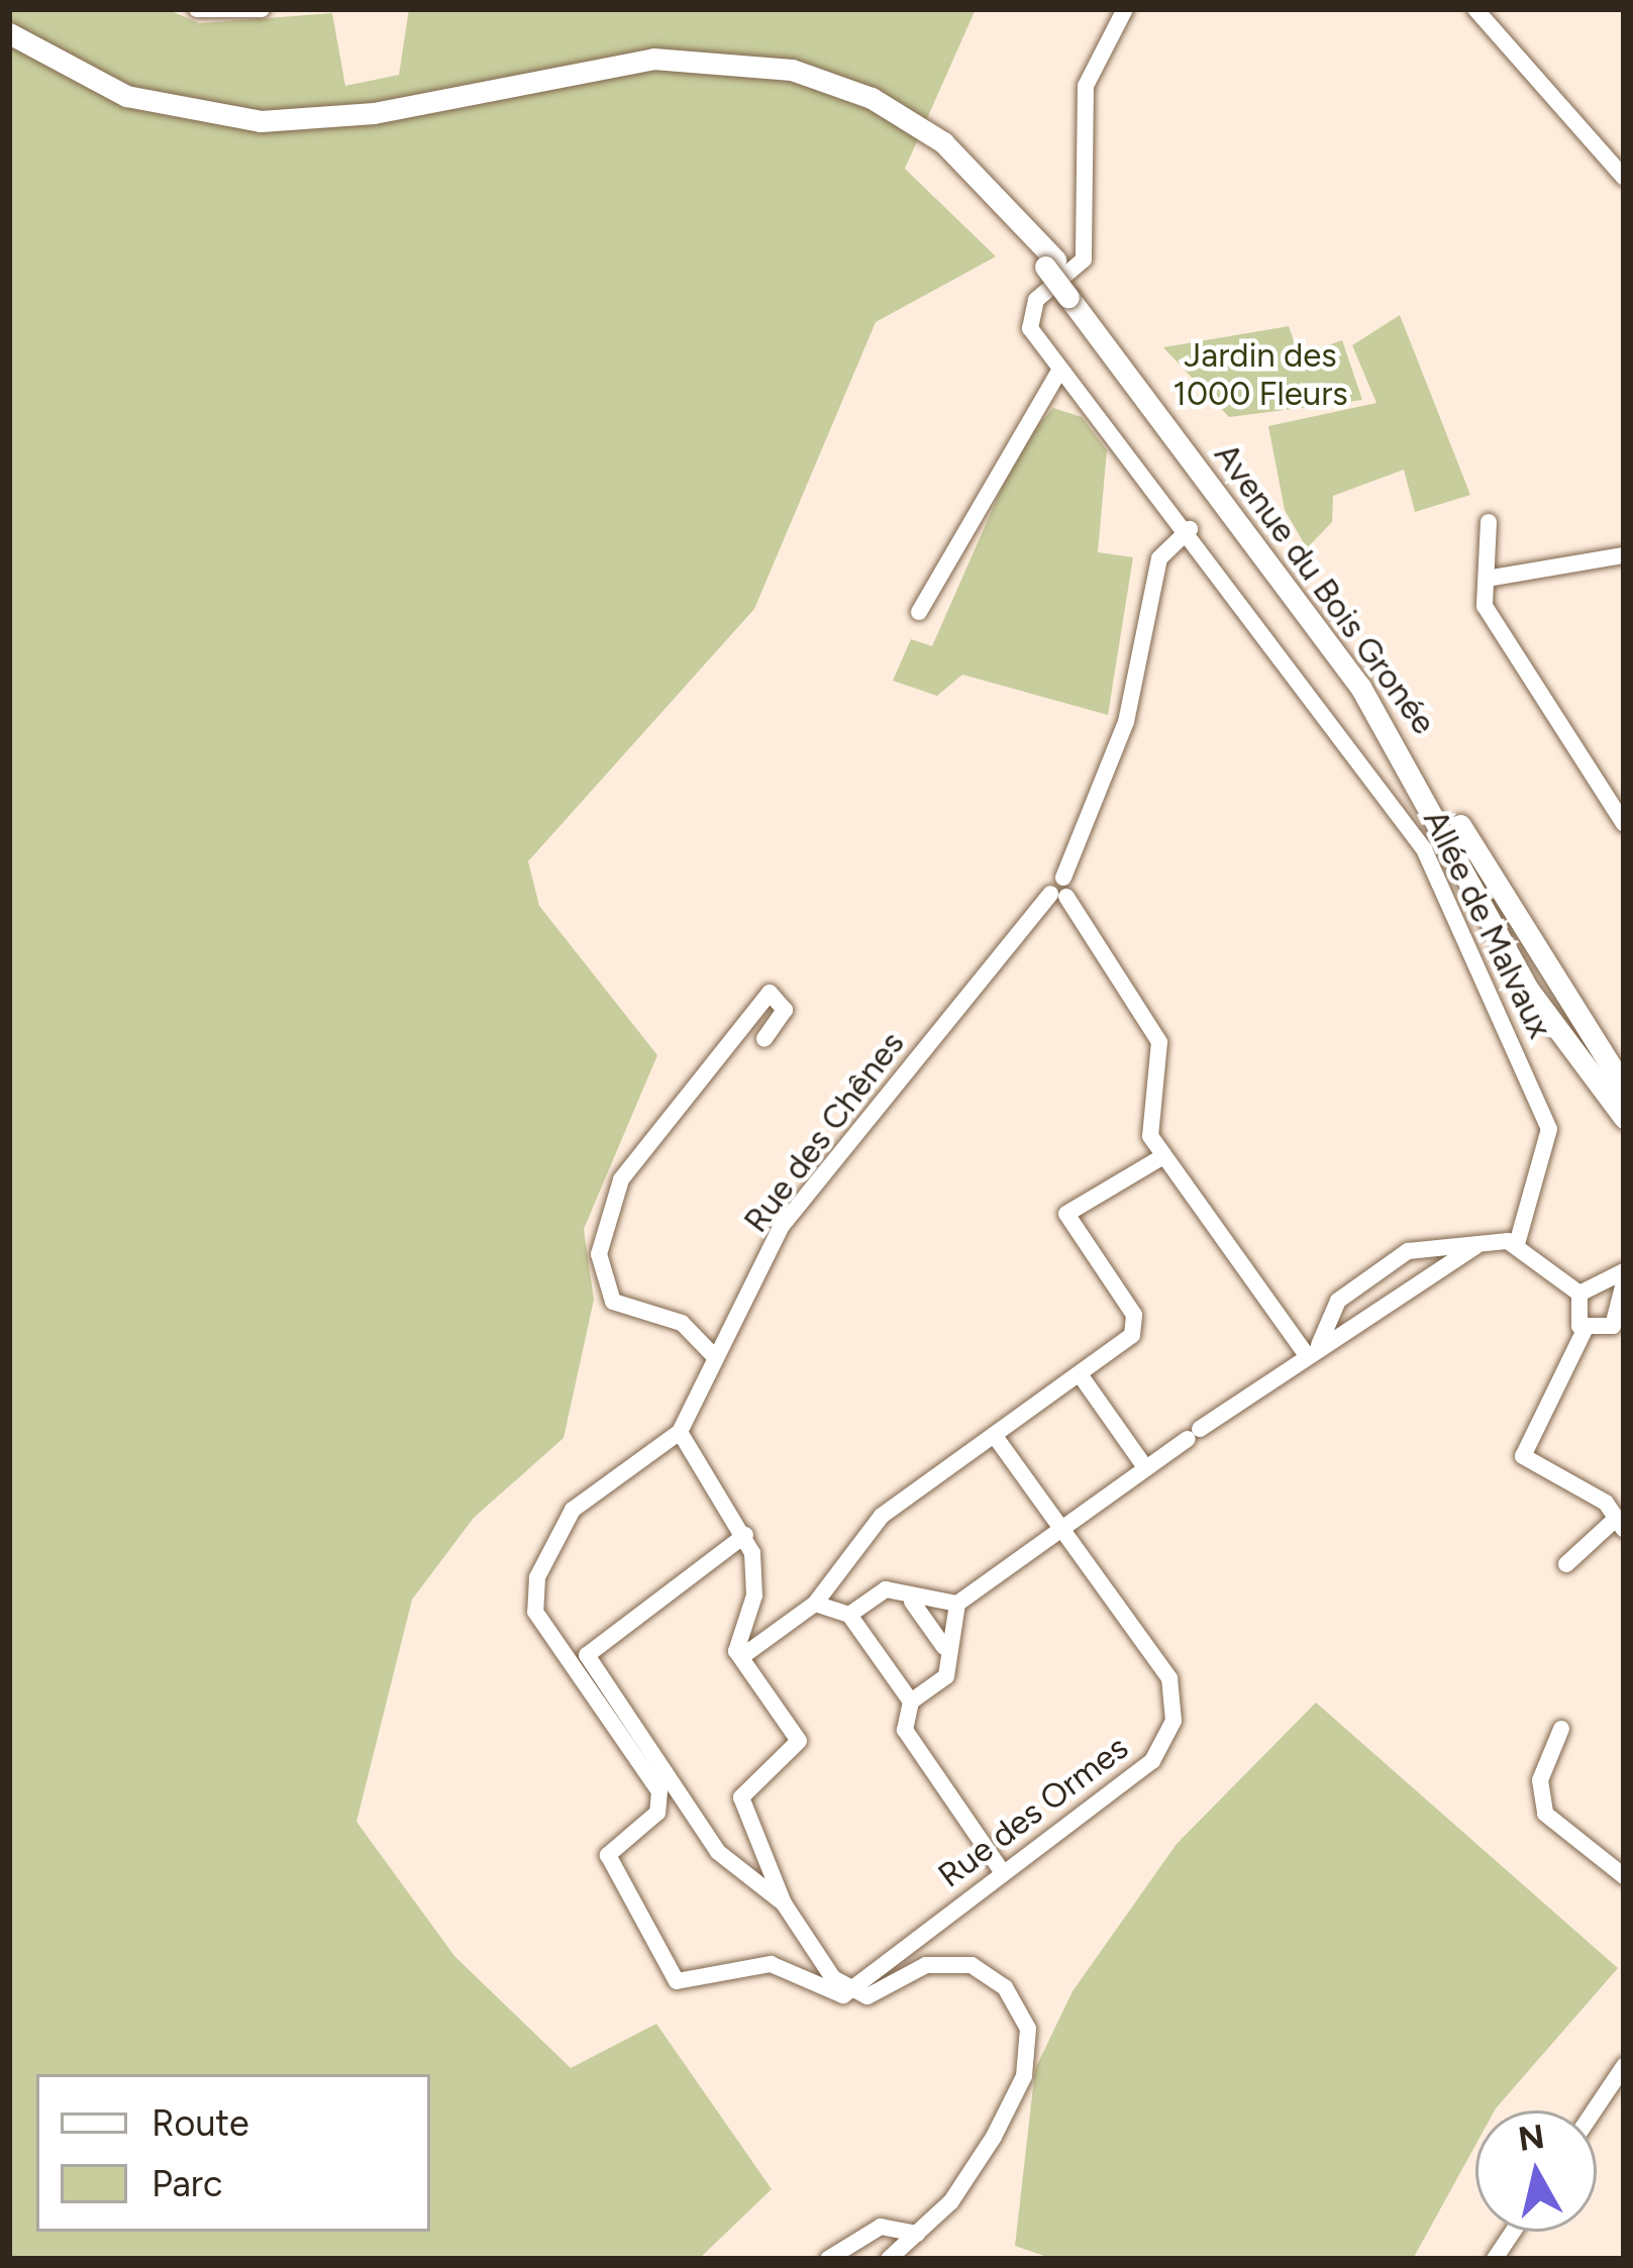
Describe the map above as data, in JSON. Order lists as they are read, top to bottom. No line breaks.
{"streets":{"main road":["Avenue du Bois Gronée"],"street":["Allée de Malvaux","Rue des Chênes","Rue des Ormes"]},"crossings":[["Allée de Malvaux","Rue des Chênes"]],"parks":["Jardin des 1000 Fleurs"],"legend":["Route","Parc"],"north":"top"}
